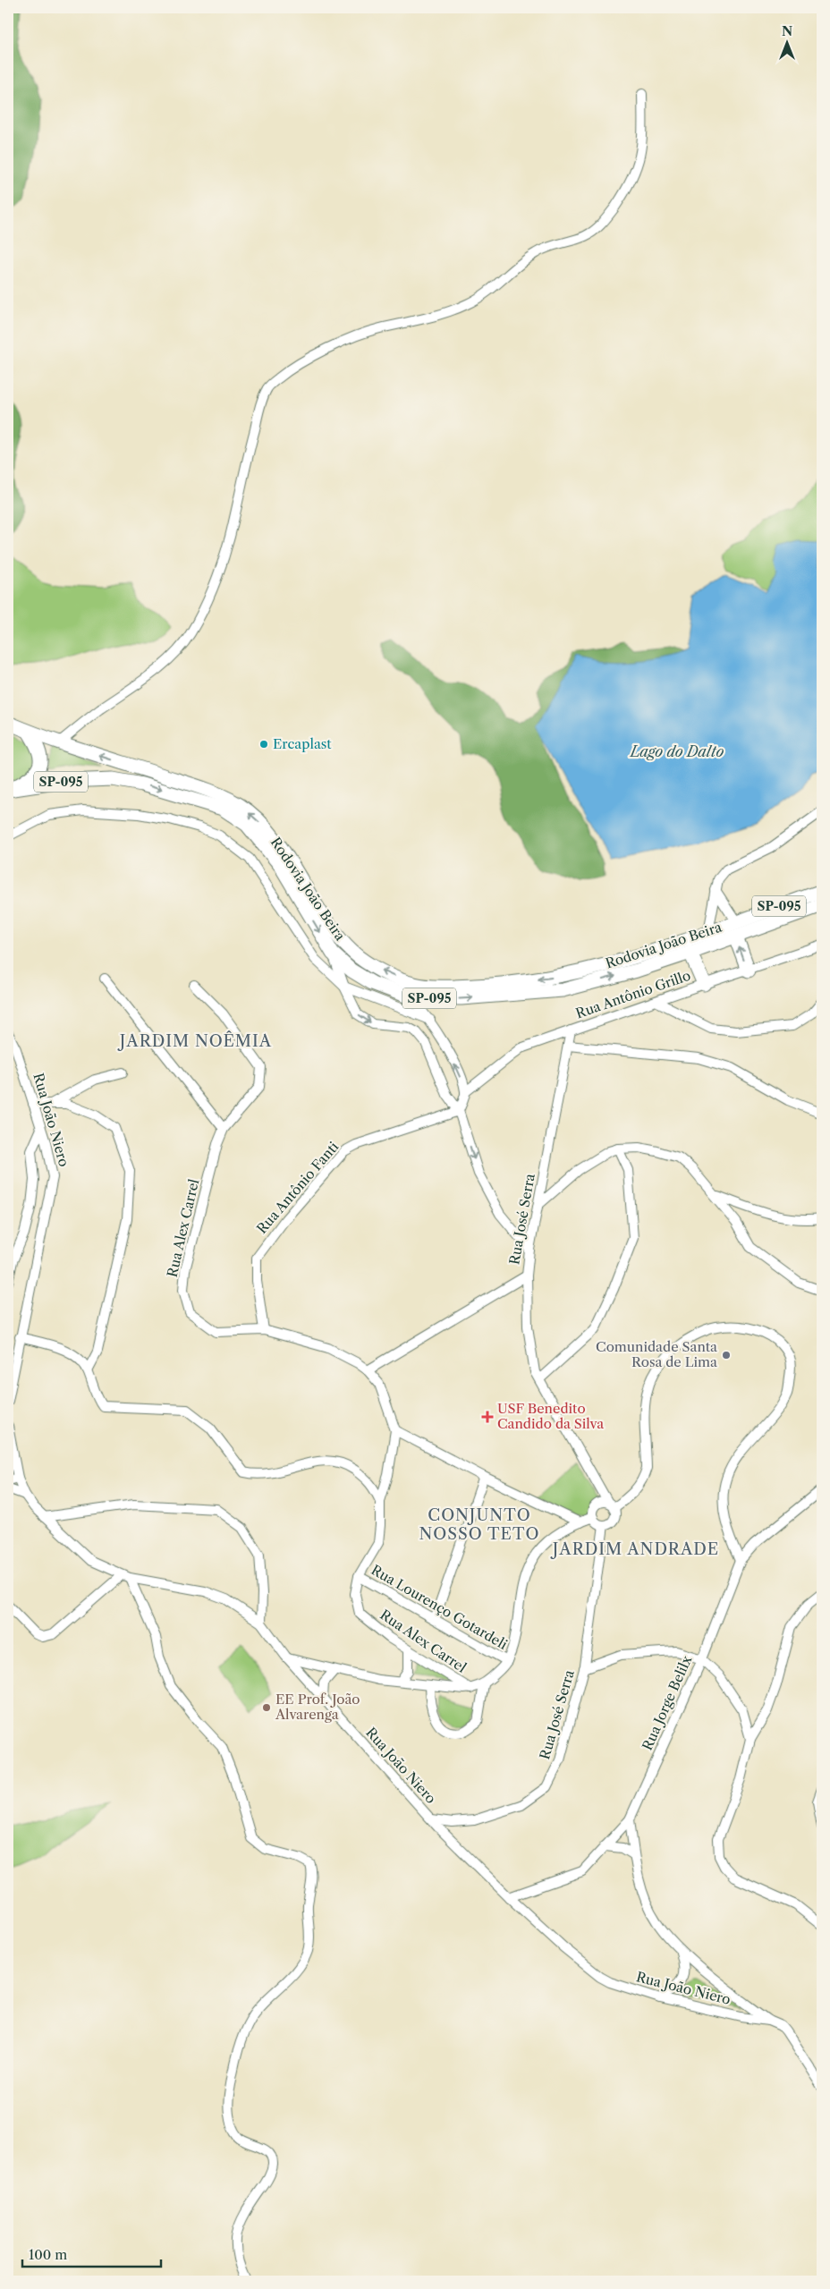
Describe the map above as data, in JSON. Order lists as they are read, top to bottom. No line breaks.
{"streets":{"main road":["SP-095","Rodovia João Beira"],"street":["Rua Antônio Grillo","Rua João Niero","Rua Antônio Fanti","Rua José Serra","Rua Alex Carrel","Rua Lourenço Gotardeli","Rua Jorge Belilx"]},"crossings":[["Rua Antônio Grillo","Rua José Serra"],["Rua João Niero","Rua José Serra"],["Rua João Niero","Rua Jorge Belilx"],["Rua Antônio Fanti","Rua Alex Carrel"],["Rua Alex Carrel","Rua Lourenço Gotardeli"]],"districts":["JARDIM NOÊMIA","CONJUNTO NOSSO TETO","JARDIM ANDRADE"],"water":["Lago do Dalto"],"places":{"other":["Ercaplast","Comunidade Santa Rosa de Lima","EE Prof. João Alvarenga"],"health":["USF Benedito Candido da Silva"]},"scale_bar":"100 m","north":"top"}
